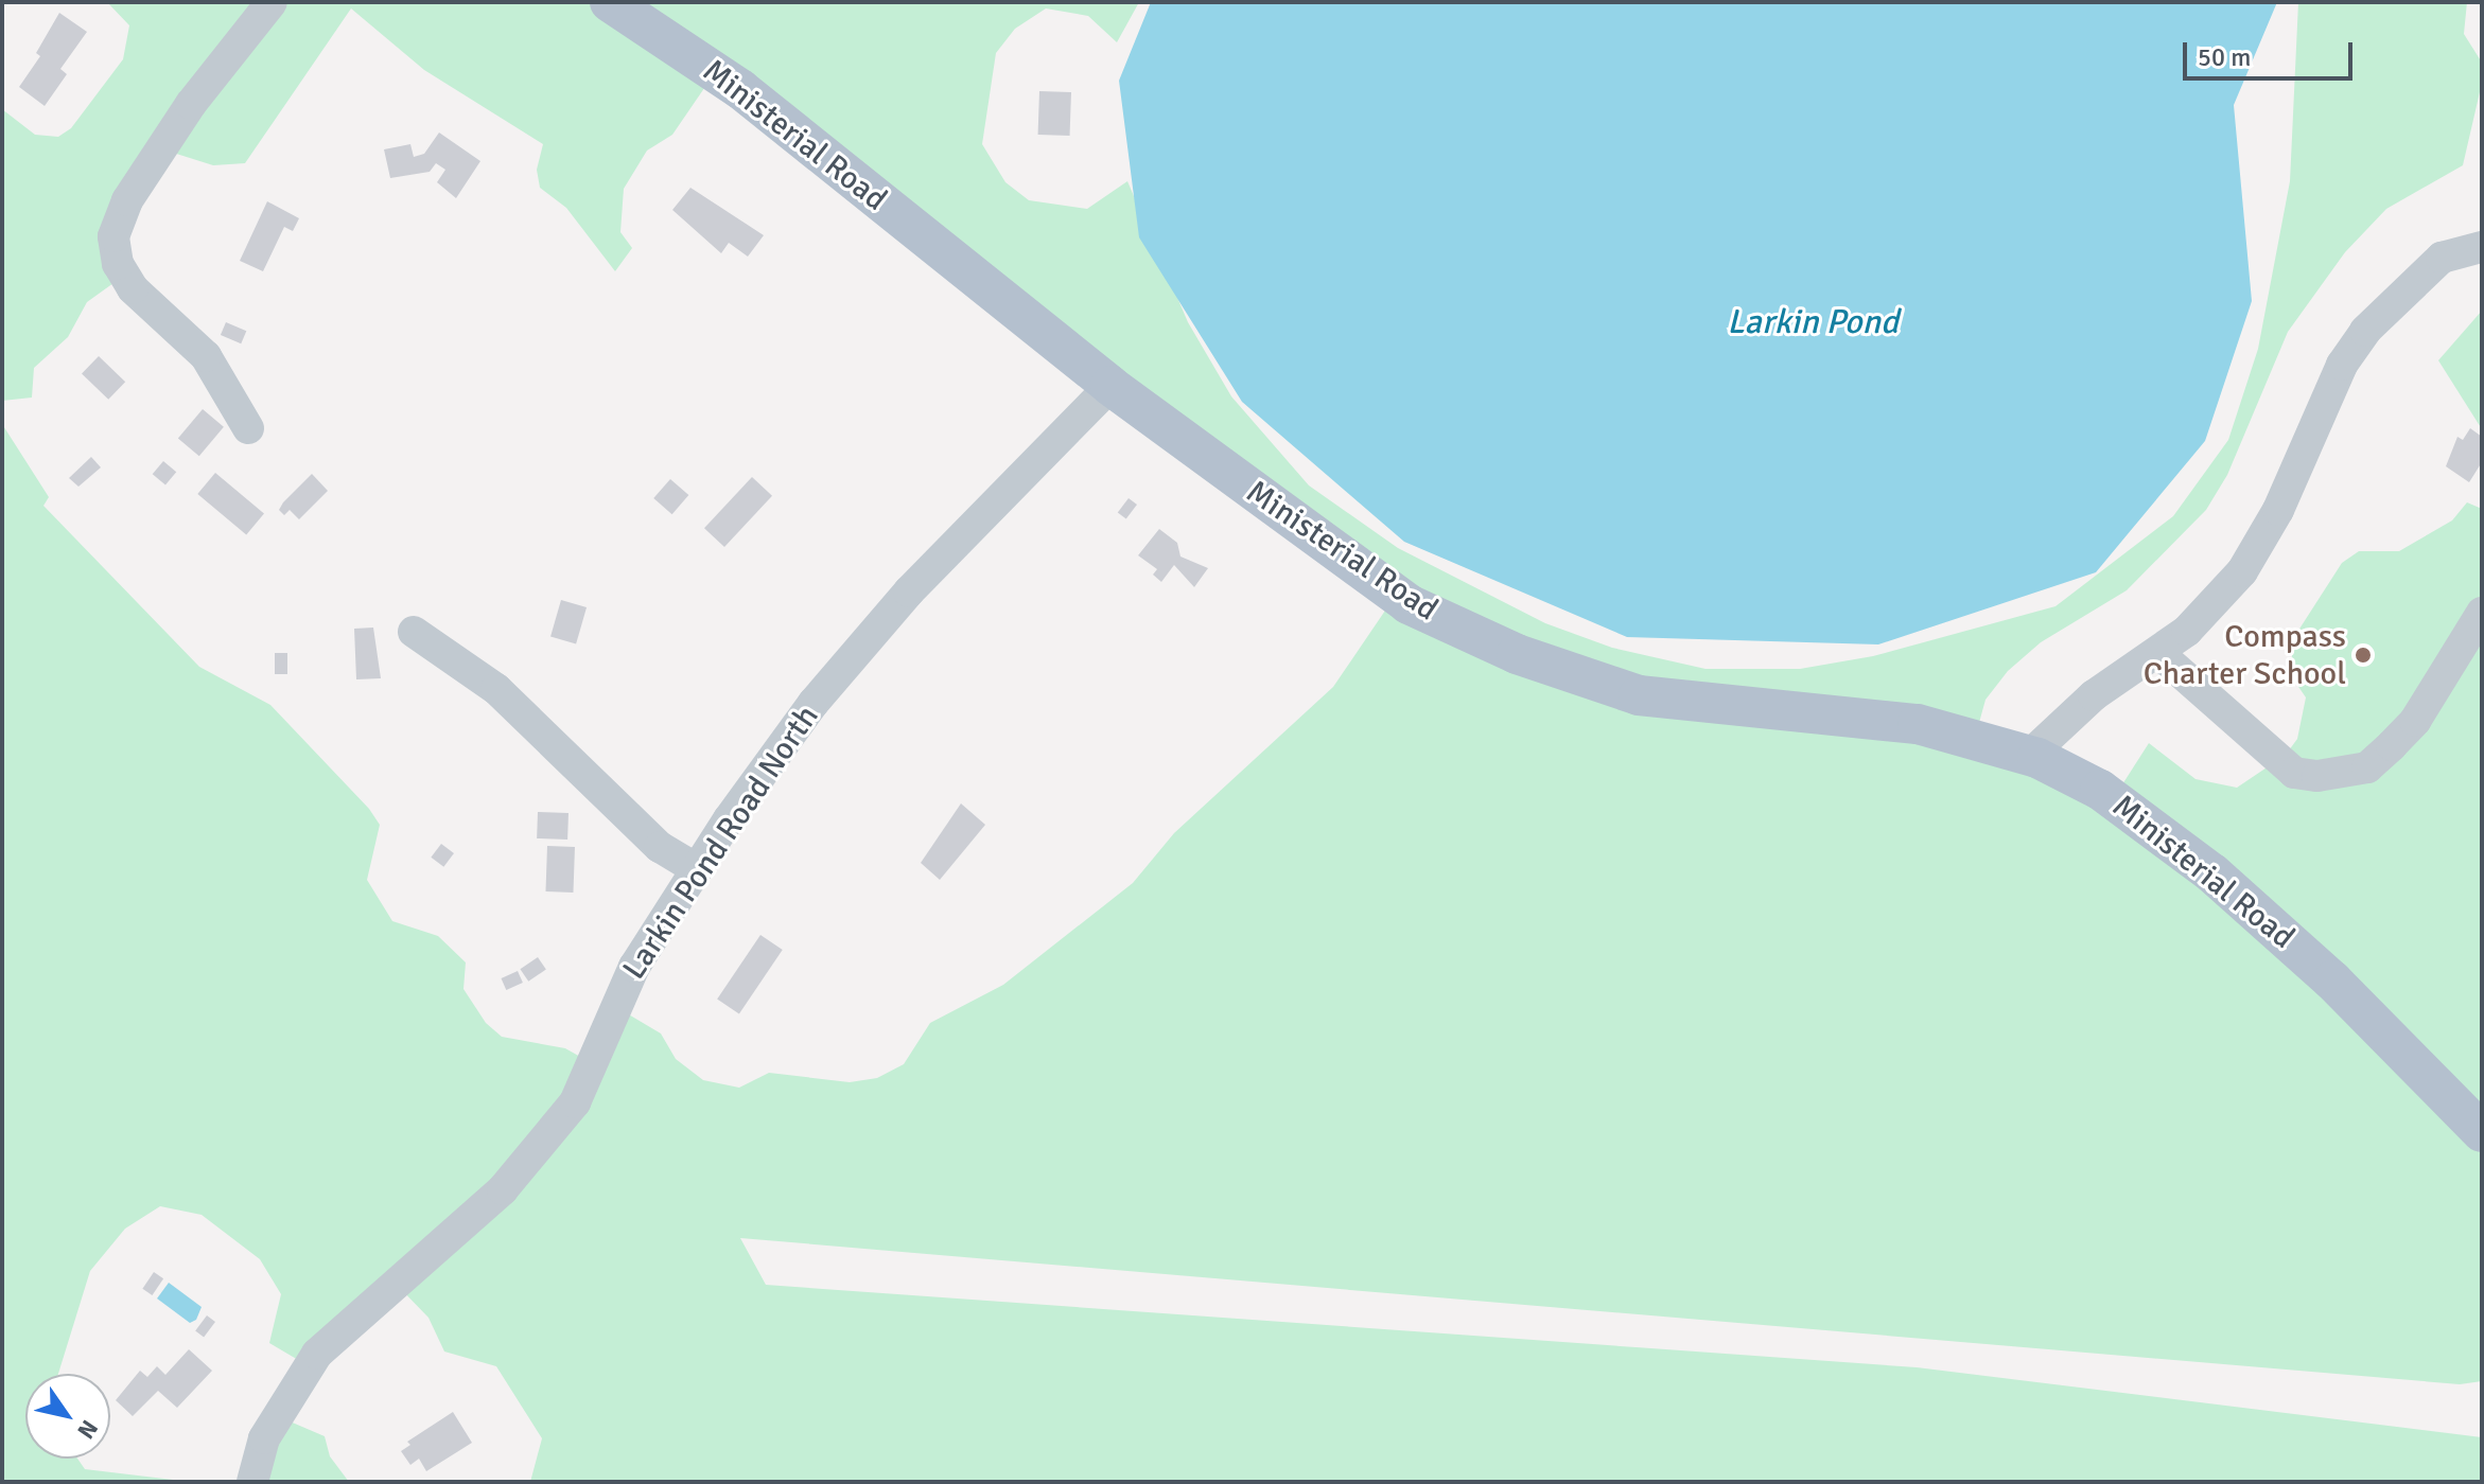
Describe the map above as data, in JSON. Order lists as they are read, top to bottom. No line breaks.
{"streets":{"main road":["Ministerial Road"],"street":["Larkin Pond Road North"]},"crossings":[["Ministerial Road","Larkin Pond Road North"]],"water":["Larkin Pond"],"places":["Compass Charter School"],"scale_bar":"50 m","north":"bottom right"}
